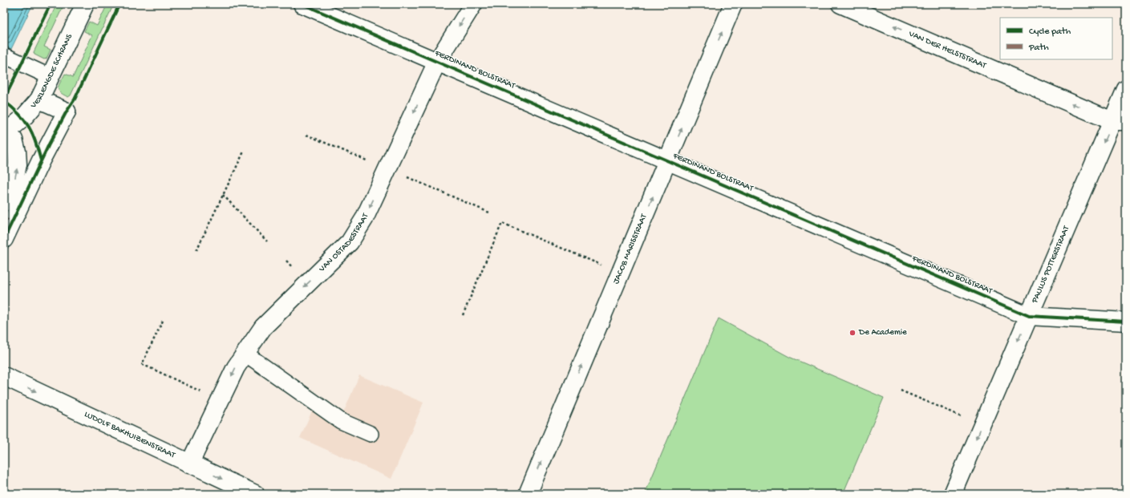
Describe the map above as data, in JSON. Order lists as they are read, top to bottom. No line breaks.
{"streets":{"street":["VAN DER HELSTSTRAAT","FERDINAND BOLSTRAAT","VERLENGDE SCHRANS","VAN OSTADESTRAAT","JACOB MARISSTRAAT","PAULUS POTTERSTRAAT","LUDOLF BAKHUIZENSTRAAT"]},"crossings":[["VAN DER HELSTSTRAAT","PAULUS POTTERSTRAAT"],["FERDINAND BOLSTRAAT","VAN OSTADESTRAAT"],["FERDINAND BOLSTRAAT","JACOB MARISSTRAAT"],["FERDINAND BOLSTRAAT","PAULUS POTTERSTRAAT"],["VAN OSTADESTRAAT","LUDOLF BAKHUIZENSTRAAT"]],"one_way":["VAN DER HELSTSTRAAT","VAN OSTADESTRAAT","JACOB MARISSTRAAT","PAULUS POTTERSTRAAT","LUDOLF BAKHUIZENSTRAAT"],"places":["De Academie"],"legend":["Cycle path","Path"]}
